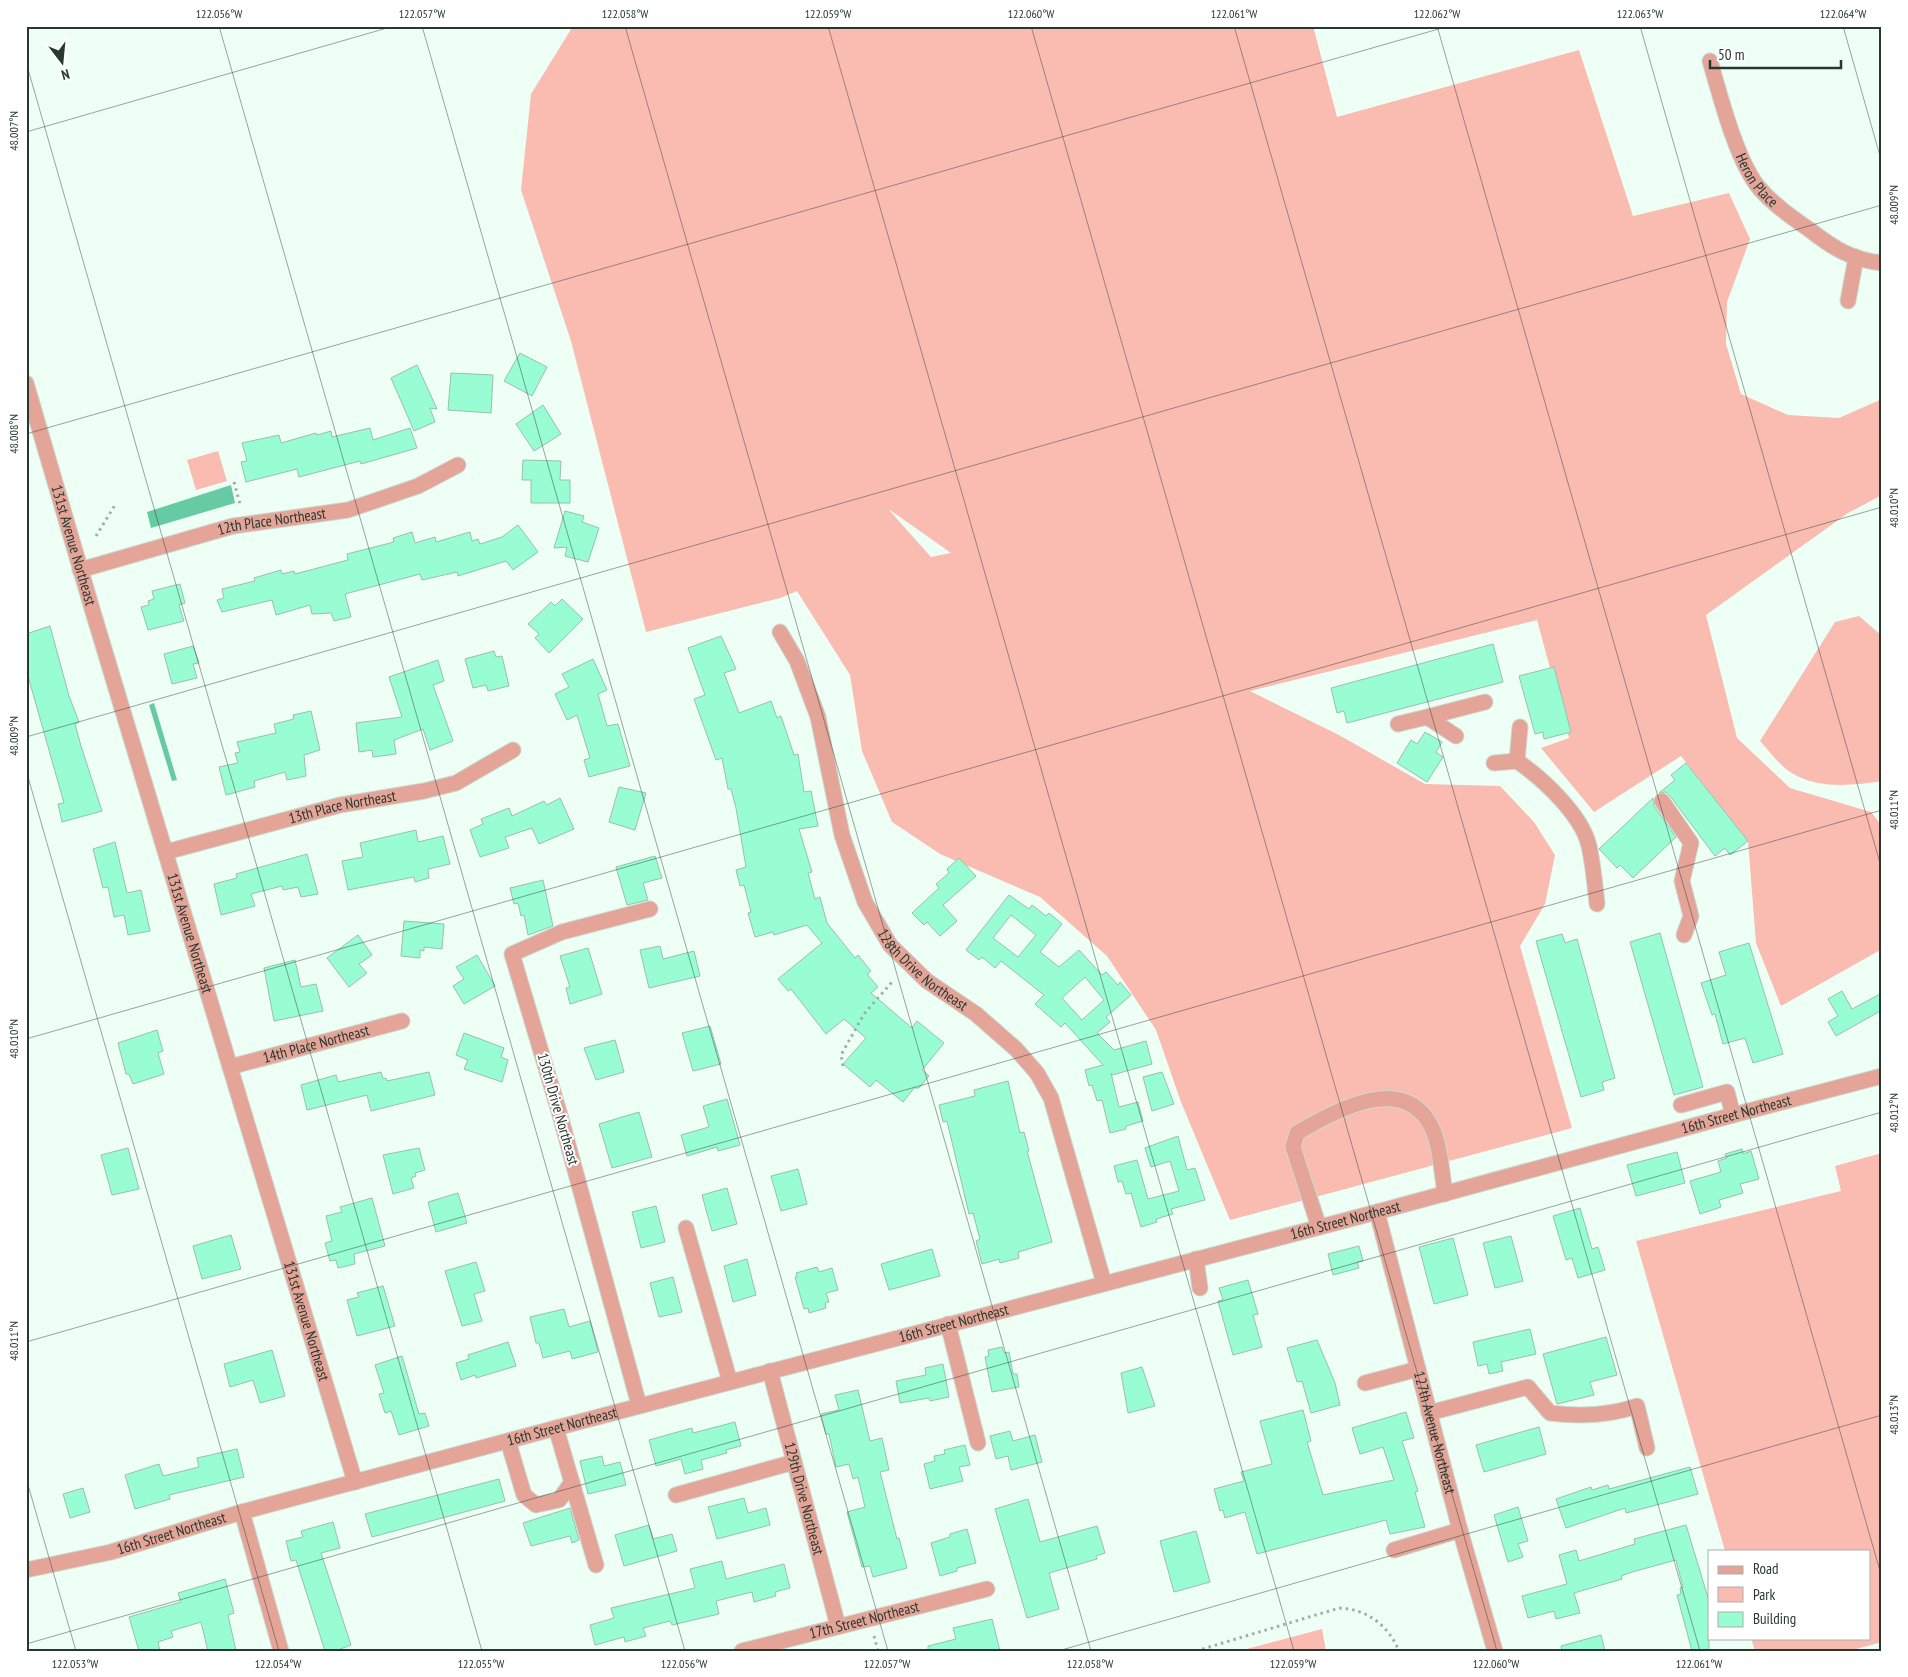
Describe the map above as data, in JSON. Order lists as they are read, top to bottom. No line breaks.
{"streets":{"street":["Heron Place","12th Place Northeast","131st Avenue Northeast","13th Place Northeast","128th Drive Northeast","14th Place Northeast","130th Drive Northeast","16th Street Northeast","127th Avenue Northeast","129th Drive Northeast","17th Street Northeast"]},"crossings":[["12th Place Northeast","131st Avenue Northeast"],["131st Avenue Northeast","13th Place Northeast"],["131st Avenue Northeast","14th Place Northeast"],["131st Avenue Northeast","16th Street Northeast"],["128th Drive Northeast","16th Street Northeast"],["130th Drive Northeast","16th Street Northeast"],["16th Street Northeast","127th Avenue Northeast"],["16th Street Northeast","129th Drive Northeast"],["129th Drive Northeast","17th Street Northeast"]],"legend":["Road","Park","Building"],"scale_bar":"50 m","north":"bottom","coordinates":["122.056°W","122.057°W","122.058°W","122.059°W","122.060°W","122.061°W","122.062°W","122.063°W","122.064°W","48.007°N","48.009°N","48.008°N","48.010°N","48.011°N","48.012°N","48.013°N","122.053°W","122.054°W","122.055°W"]}
